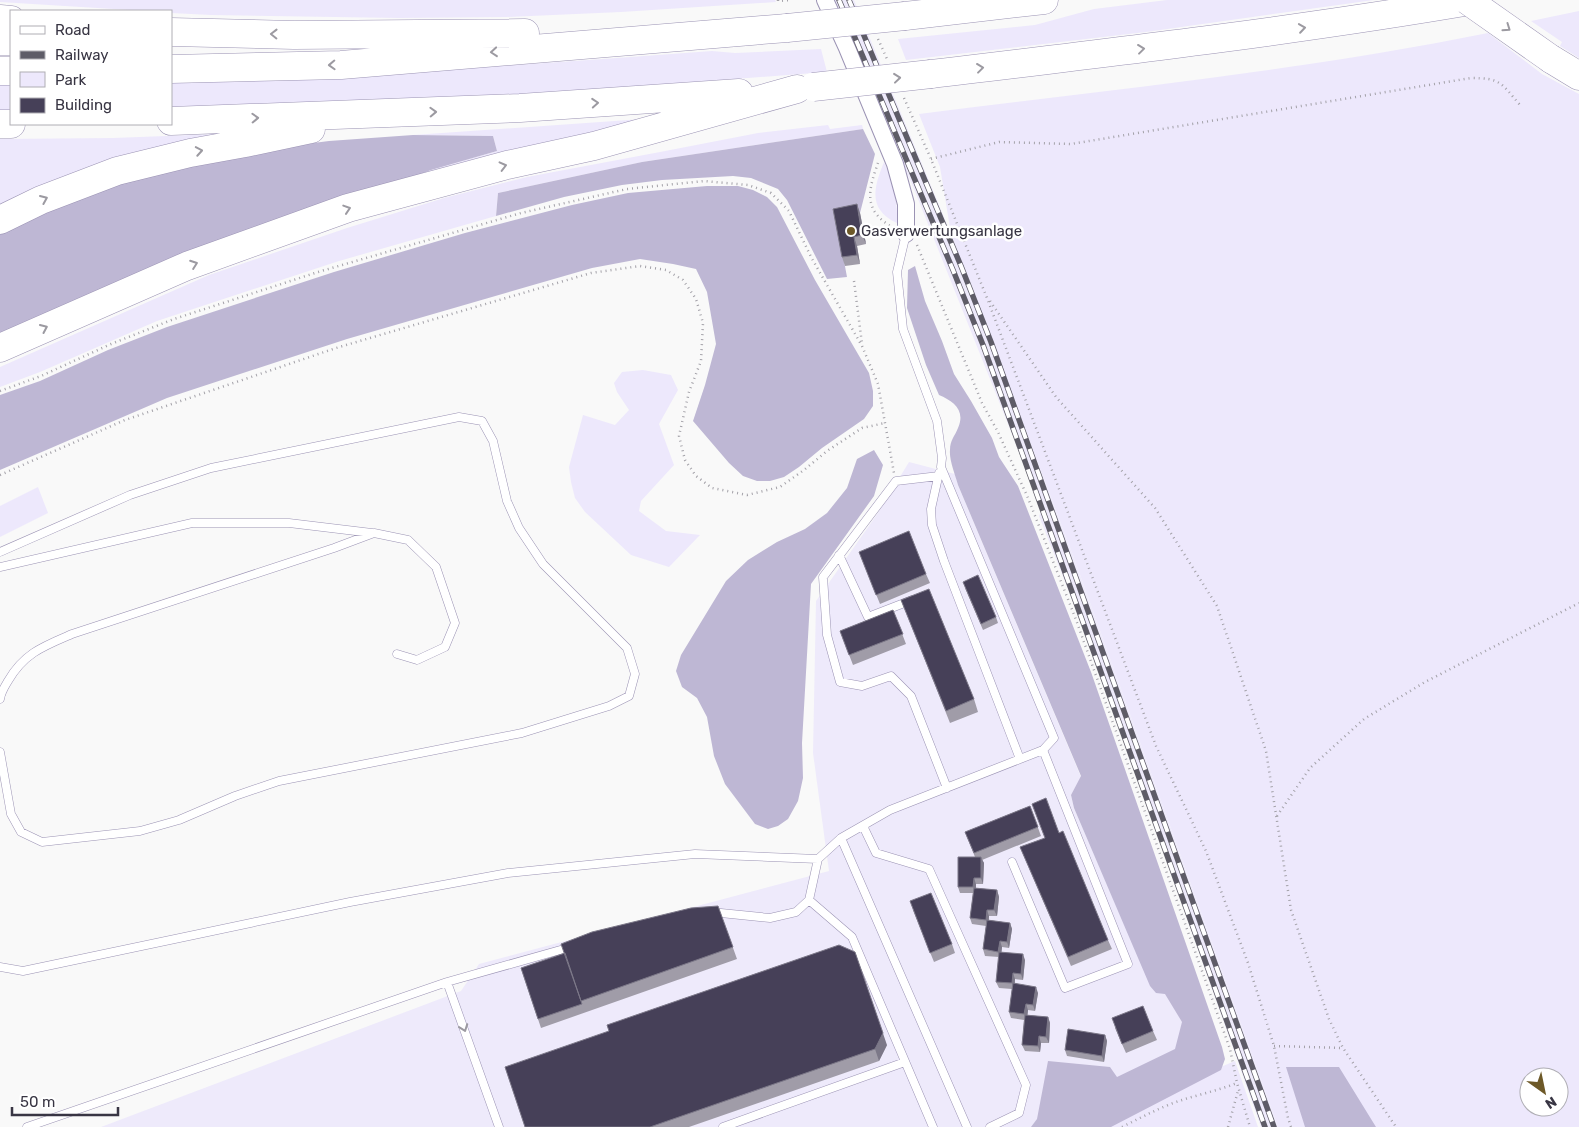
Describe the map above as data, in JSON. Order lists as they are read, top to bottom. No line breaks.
{"places":["Gasverwertungsanlage"],"legend":["Road","Railway","Park","Building"],"scale_bar":"50 m","north":"bottom right"}
